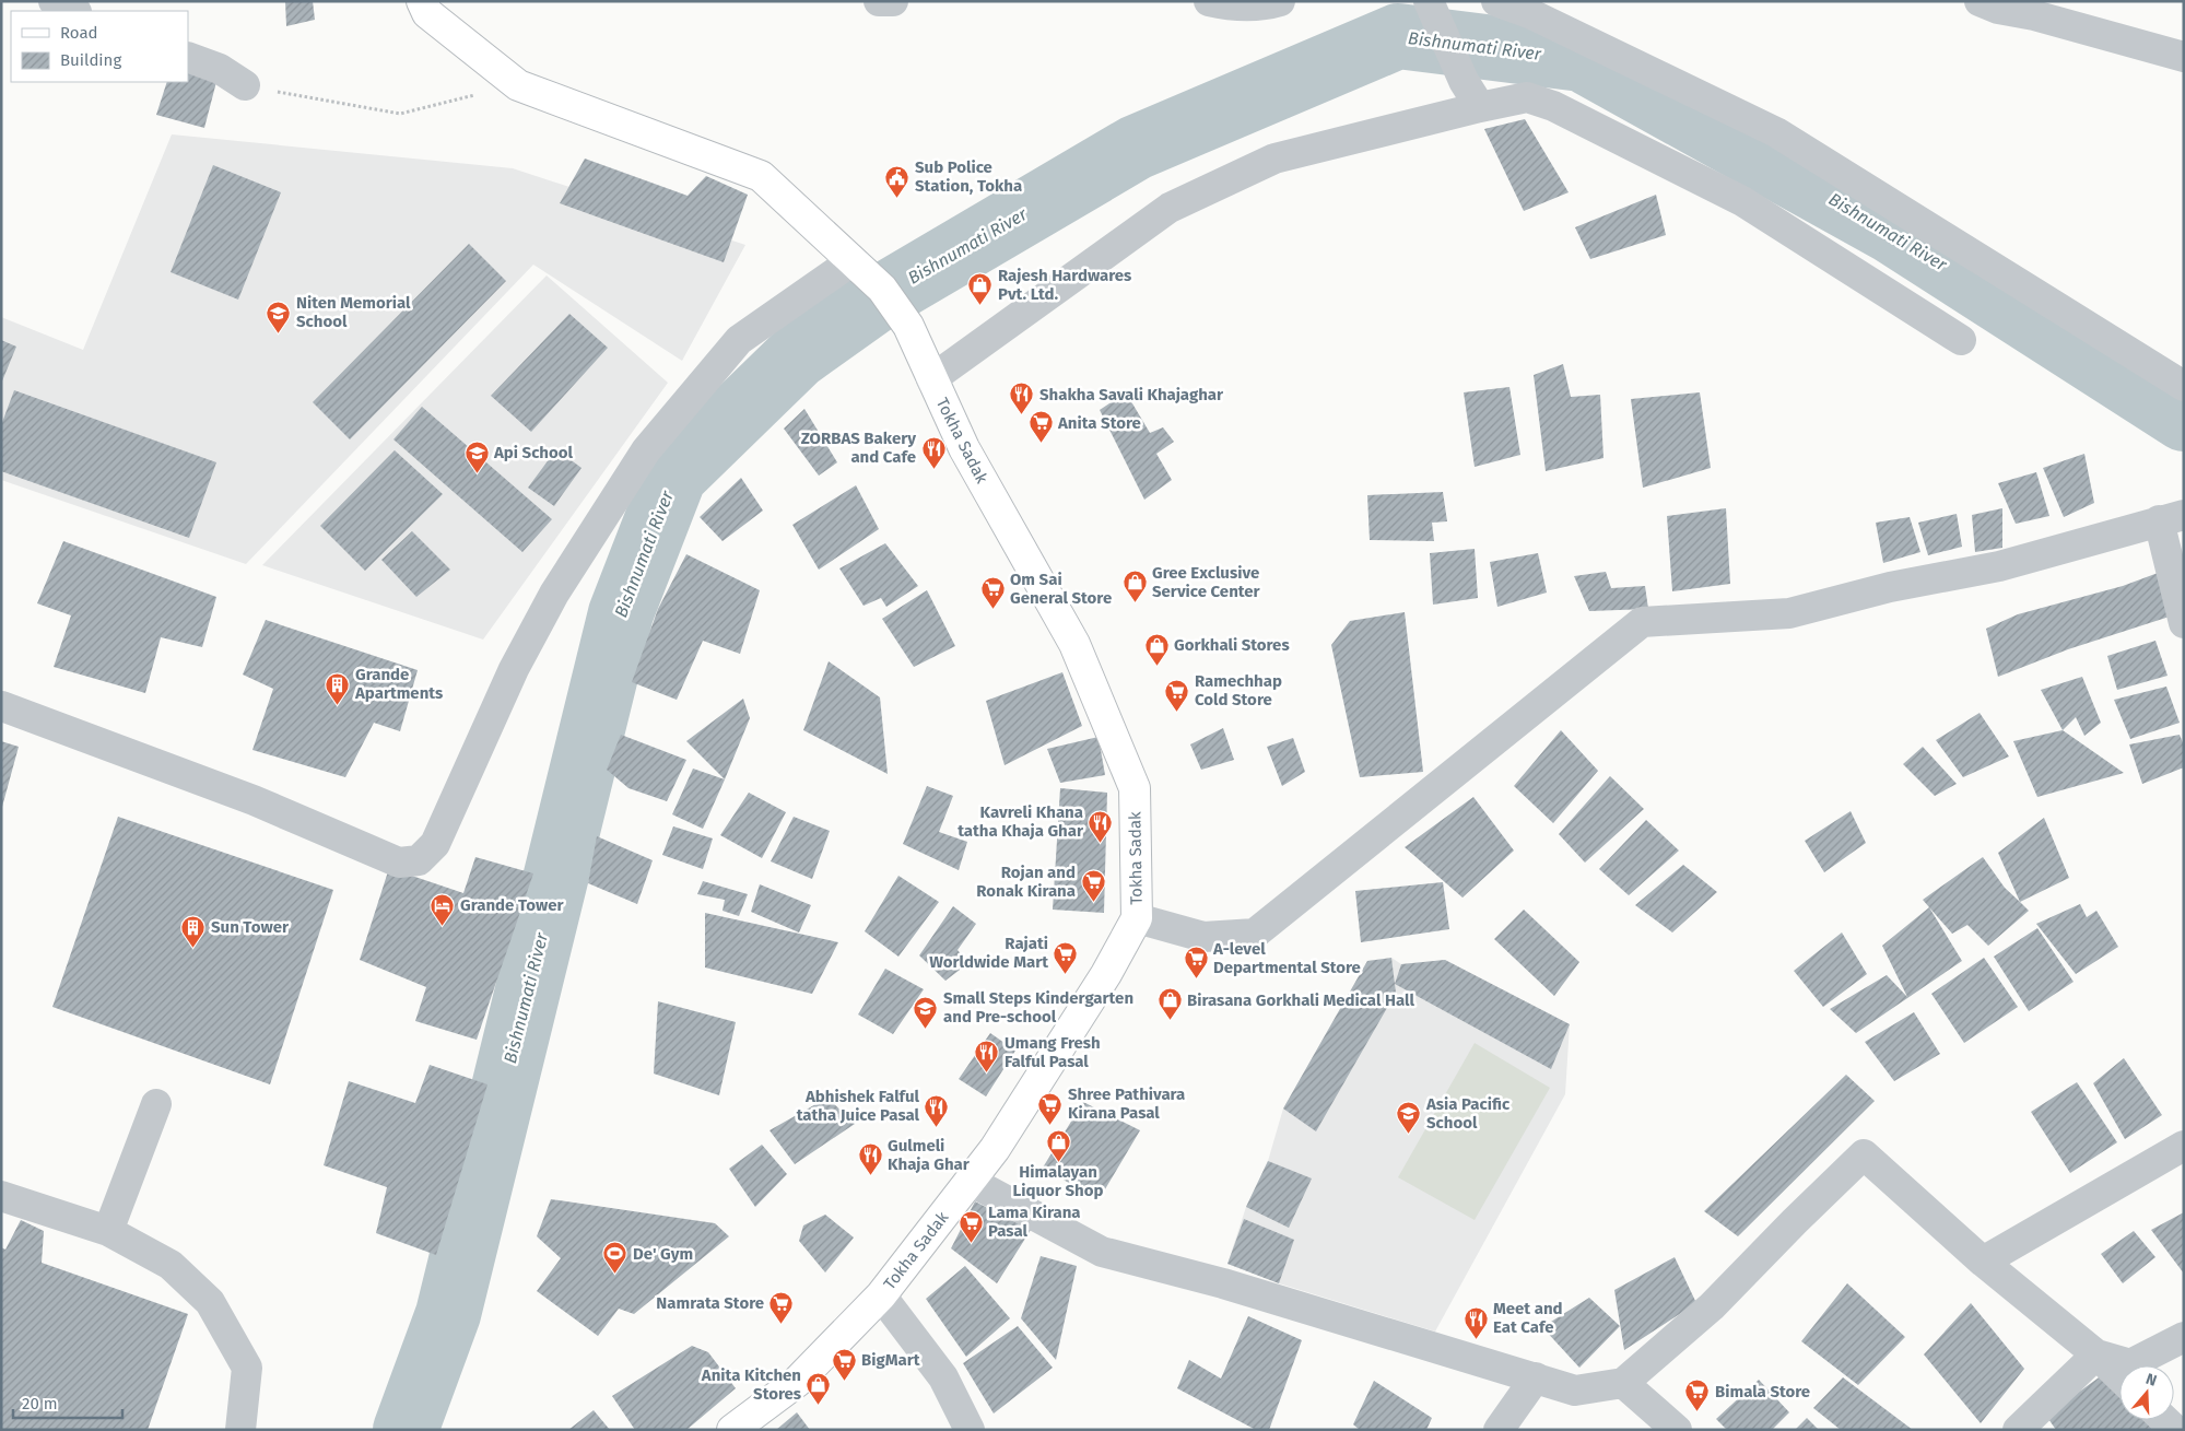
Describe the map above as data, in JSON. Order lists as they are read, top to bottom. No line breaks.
{"streets":{"main road":["Tokha Sadak"]},"water":["Bishnumati River"],"places":{"public building":["Sub Police Station, Tokha"],"shop":["Rajesh Hardwares Pvt. Ltd.","Gree Exclusive Service Center","Gorkhali Stores","Birasana Gorkhali Medical Hall","Himalayan Liquor Shop","Anita Kitchen Stores"],"school or university":["Niten Memorial School","Api School","Small Steps Kindergarten and Pre-school","Asia Pacific School"],"restaurant":["Shakha Savali Khajaghar","ZORBAS Bakery and Cafe","Kavreli Khana tatha Khaja Ghar","Umang Fresh Falful Pasal","Abhishek Falful tatha Juice Pasal","Gulmeli Khaja Ghar","Meet and Eat Cafe"],"supermarket":["Anita Store","Om Sai General Store","Ramechhap Cold Store","Rojan and Ronak Kirana","Rajati Worldwide Mart","A-level Departmental Store","Shree Pathivara Kirana Pasal","Lama Kirana Pasal","Namrata Store","BigMart","Bimala Store"],"building":["Grande Apartments","Sun Tower"],"hotel":["Grande Tower"],"sports":["De' Gym"]},"legend":["Road","Building"],"scale_bar":"20 m","north":"top"}
